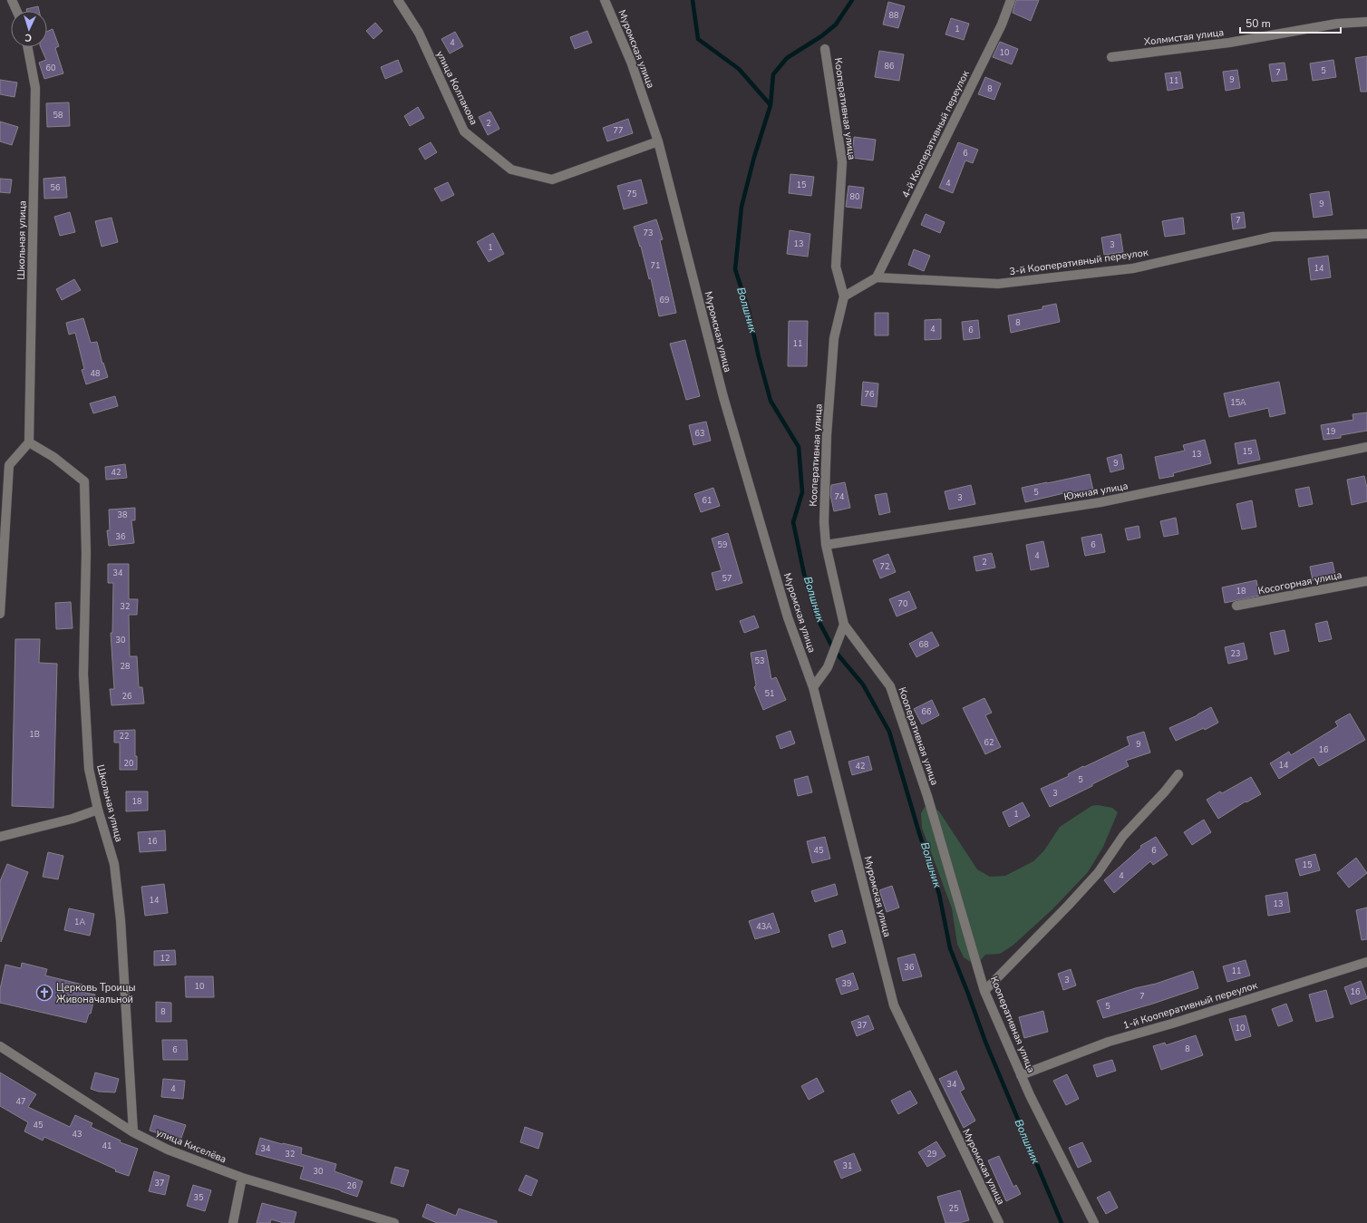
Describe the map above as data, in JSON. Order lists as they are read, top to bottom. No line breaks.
{"streets":{"street":["Холмистая улица","Муромская улица","улица Колпакова","Кооперативная улица","4-й Кооперативный переулок","Школьная улица","3-й Кооперативный переулок","Южная улица","Косогорная улица","1-й Кооперативный переулок","улица Киселёва"]},"crossings":[["Муромская улица","улица Колпакова"],["Кооперативная улица","Южная улица"],["Кооперативная улица","1-й Кооперативный переулок"],["4-й Кооперативный переулок","3-й Кооперативный переулок"],["Школьная улица","улица Киселёва"]],"water":["Волшник"],"places":{"church":["Церковь Троицы Живоначальной"]},"house_numbers":["88","1","4","10","86","60","5","7","9","11","8","58","2","77","6","4","15","56","75","80","9","7","73","13","3","1","71","14","69","8","4","6","11","48","76","15А","19","63","15","13","9","42","5","74","3","61","38","36","59","6","4","2","72","34","57","18","70","32","30","68","23","53","28","51","26","66","1В","22","62","9","16","20","14","42","5","3","18","1","16","45","6","15","4","14","13","1А","43А","12","36","11","3","39","10","16","7","5","8","37","10","8","6","34","4","47","45","43","41","34","32","29","31","30","37","26","35","25"],"scale_bar":"50 m","north":"bottom"}
